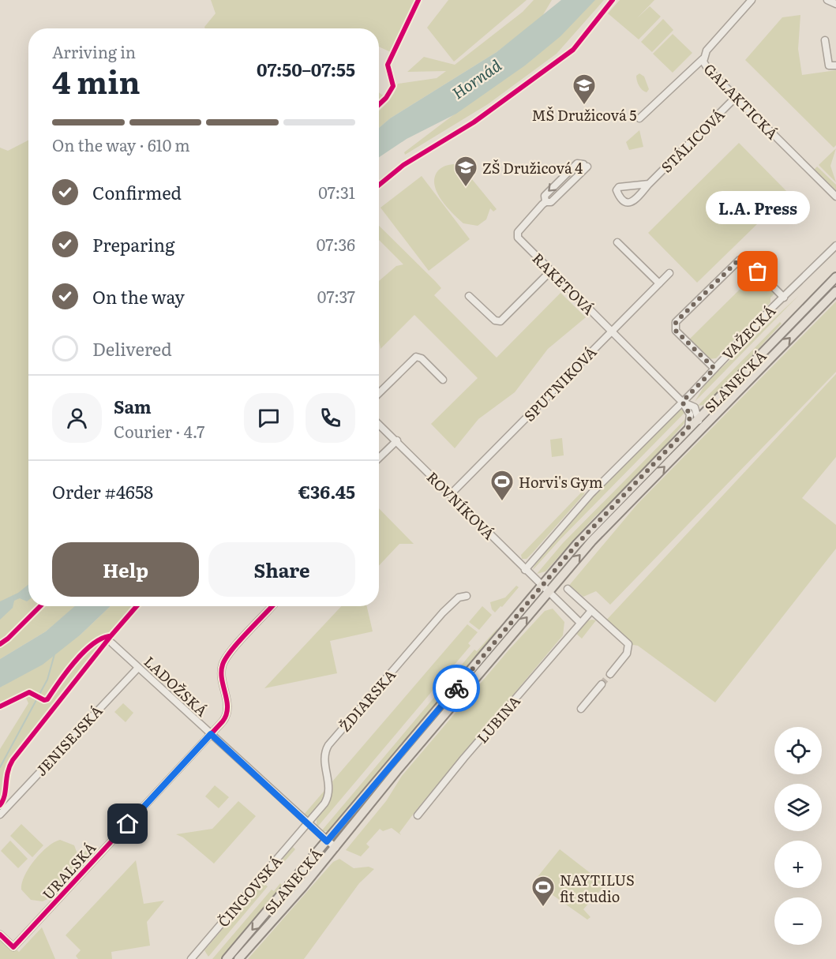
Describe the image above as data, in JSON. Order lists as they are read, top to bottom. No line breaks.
{"streets":{"main road":["SLANECKÁ"],"street":["GALAKTICKÁ","STÁLICOVÁ","RAKETOVÁ","VAŽECKÁ","SPUTNIKOVÁ","ROVNÍKOVÁ","LADOŽSKÁ","ŽDIARSKA","LUBINA","JENISEJSKÁ","URALSKÁ","ČINGOVSKÁ"]},"crossings":[["GALAKTICKÁ","STÁLICOVÁ"],["RAKETOVÁ","VAŽECKÁ"],["RAKETOVÁ","SLANECKÁ"],["RAKETOVÁ","SPUTNIKOVÁ"],["SLANECKÁ","ROVNÍKOVÁ"],["SLANECKÁ","LADOŽSKÁ"],["SPUTNIKOVÁ","ROVNÍKOVÁ"],["LADOŽSKÁ","ŽDIARSKA"],["LADOŽSKÁ","JENISEJSKÁ"],["LADOŽSKÁ","URALSKÁ"],["LADOŽSKÁ","ČINGOVSKÁ"],["ŽDIARSKA","ČINGOVSKÁ"]],"water":["Hornád"],"places":{"school or university":["MŠ Družicová 5","ZŠ Družicová 4"],"other":["L.A. Press"],"sports":["Horvi's Gym","NAYTILUS fit studio"]},"page":{"heading":["4 min","Arriving in","07:50–07:55"],"panel":["Sam","Courier · 4.7","Order #4658","€36.45"],"bar":"On the way · 610 m","list":[["Confirmed","07:31"],["Preparing","07:36"],["On the way","07:37"],"Delivered"],"bubble":"L.A. Press","buttons":["Help","Share"],"map_buttons":["+","−"]}}
